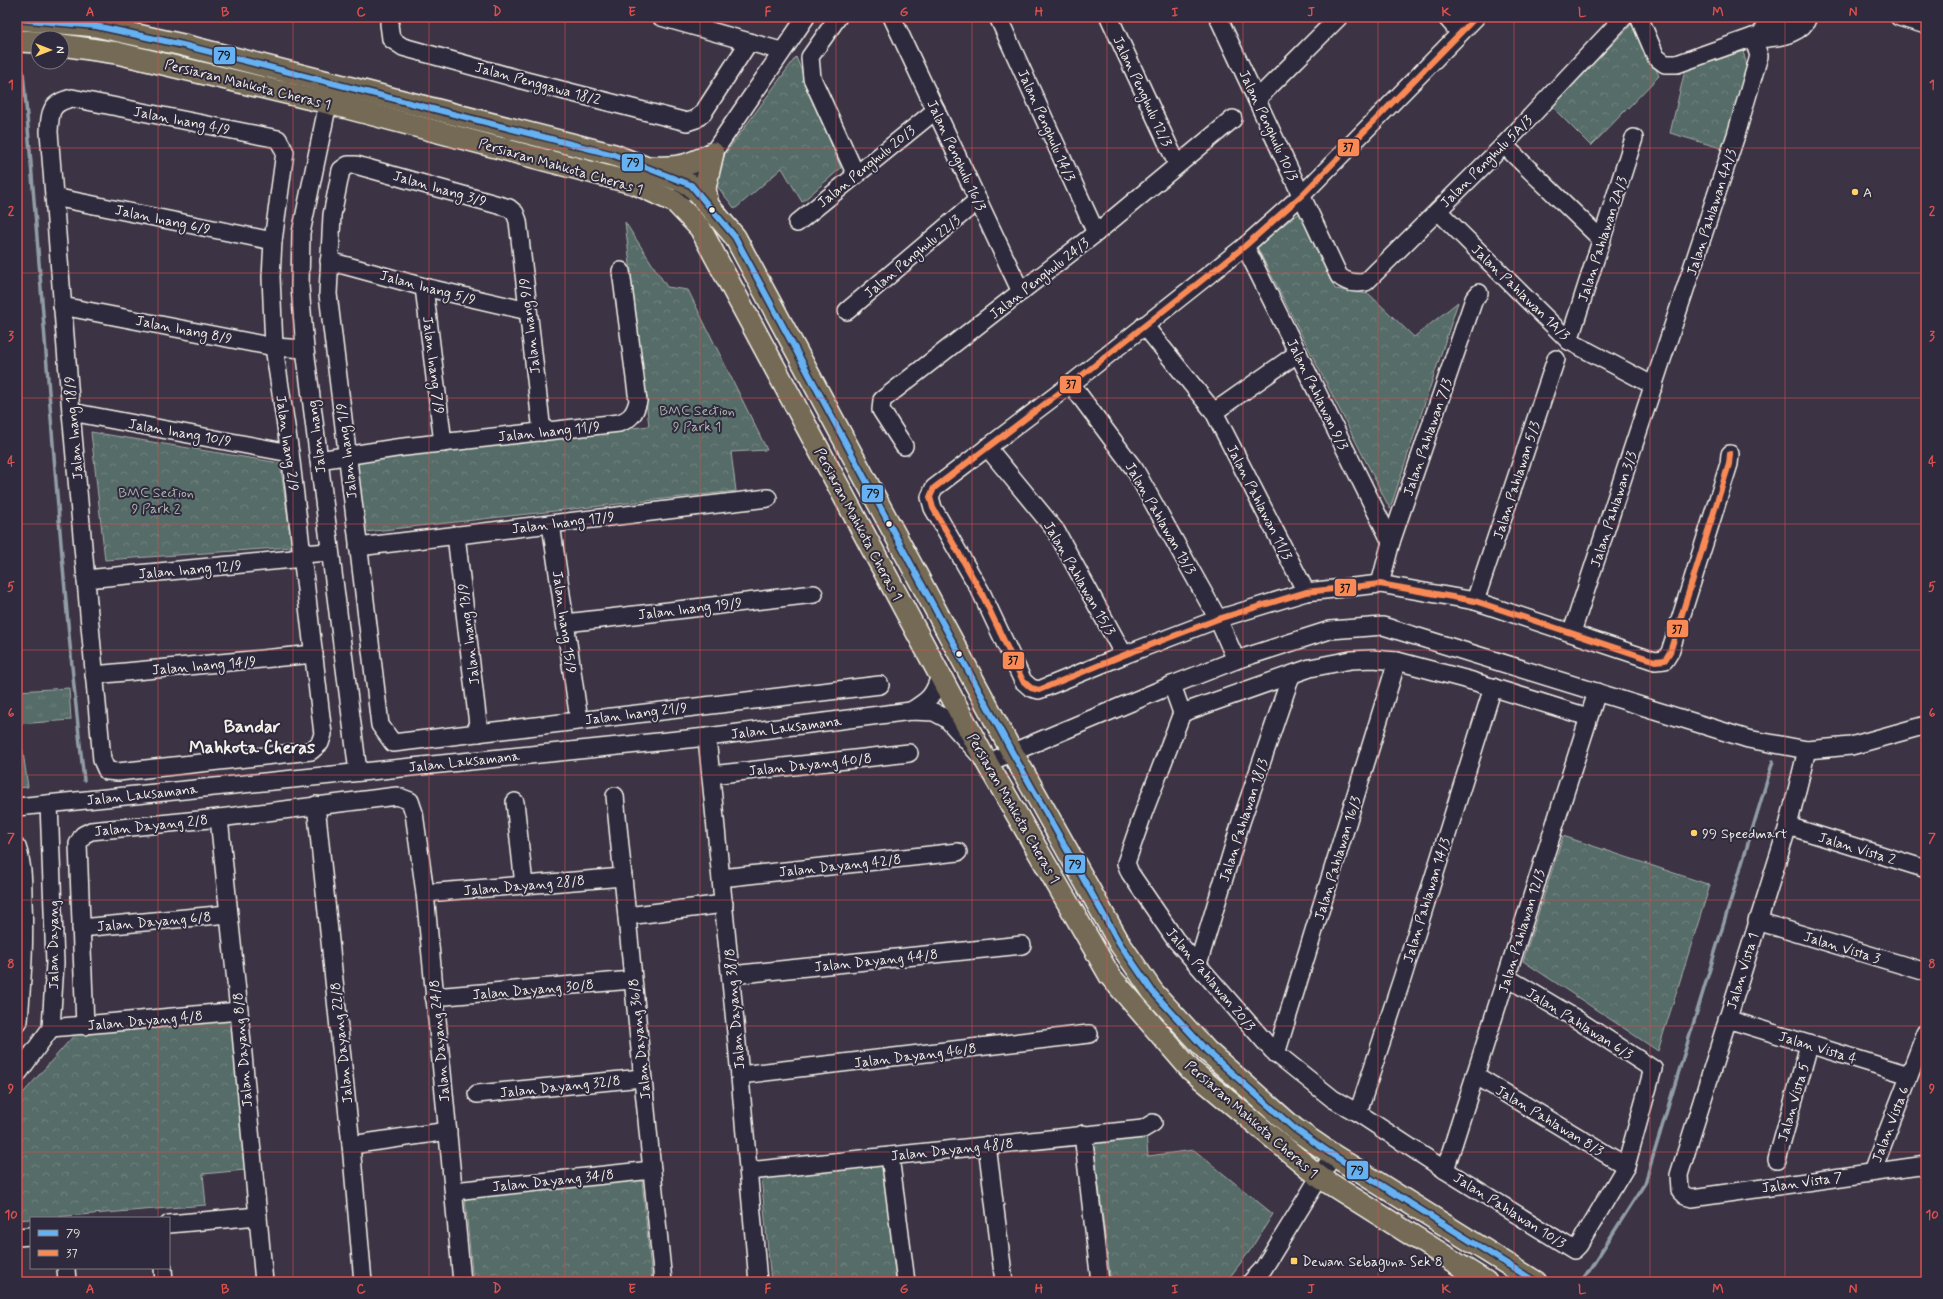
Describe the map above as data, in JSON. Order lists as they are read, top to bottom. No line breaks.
{"streets":{"main road":["Persiaran Mahkota Cheras 1"],"street":["Jalan Penggawa 18/2","Jalan Penghulu 12/3","Jalan Inang 4/9","Jalan Penghulu 14/3","Jalan Penghulu 10/3","Jalan Penghulu 16/3","Jalan Penghulu 5A/3","Jalan Penghulu 20/3","Jalan Inang 3/9","Jalan Pahlawan 4A/3","Jalan Inang 6/9","Jalan Pahlawan 2A/3","Jalan Penghulu 22/3","Jalan Penghulu 24/3","Jalan Inang 5/9","Jalan Pahlawan 1A/3","Jalan Inang 9/9","Jalan Inang 8/9","Jalan Inang 7/9","Jalan Pahlawan 9/3","Jalan Inang 18/9","Jalan Inang 11/9","Jalan Inang 10/9","Jalan Inang","Jalan Pahlawan 7/3","Jalan Inang 2/9","Jalan Inang 1/9","Jalan Pahlawan 5/3","Jalan Pahlawan 11/3","Jalan Pahlawan 3/3","Jalan Pahlawan 13/3","Jalan Inang 17/9","Jalan Inang 12/9","Jalan Pahlawan 15/3","Jalan Inang 19/9","Jalan Inang 15/9","Jalan Inang 13/9","Jalan Inang 14/9","Jalan Inang 21/9","Jalan Laksamana","Jalan Dayang 40/8","Jalan Pahlawan 18/3","Jalan Dayang 2/8","Jalan Vista 2","Jalan Pahlawan 16/3","Jalan Dayang 42/8","Jalan Dayang 28/8","Jalan Pahlawan 14/3","Jalan Dayang 6/8","Jalan Pahlawan 12/3","Jalan Dayang","Jalan Vista 3","Jalan Dayang 44/8","Jalan Vista 1","Jalan Pahlawan 20/3","Jalan Dayang 30/8","Jalan Dayang 38/8","Jalan Dayang 4/8","Jalan Pahlawan 6/3","Jalan Dayang 36/8","Jalan Dayang 24/8","Jalan Dayang 22/8","Jalan Vista 4","Jalan Dayang 8/8","Jalan Dayang 46/8","Jalan Dayang 32/8","Jalan Vista 5","Jalan Pahlawan 8/3","Jalan Vista 6","Jalan Dayang 48/8","Jalan Dayang 34/8","Jalan Vista 7","Jalan Pahlawan 10/3"]},"crossings":[["Persiaran Mahkota Cheras 1","Jalan Inang"],["Persiaran Mahkota Cheras 1","Jalan Laksamana"],["Jalan Penghulu 12/3","Jalan Penghulu 24/3"],["Jalan Inang 4/9","Jalan Inang 18/9"],["Jalan Inang 4/9","Jalan Inang 2/9"],["Jalan Penghulu 14/3","Jalan Penghulu 24/3"],["Jalan Penghulu 10/3","Jalan Penghulu 5A/3"],["Jalan Penghulu 16/3","Jalan Penghulu 20/3"],["Jalan Penghulu 16/3","Jalan Penghulu 22/3"],["Jalan Penghulu 16/3","Jalan Penghulu 24/3"],["Jalan Penghulu 5A/3","Jalan Pahlawan 1A/3"],["Jalan Inang 3/9","Jalan Inang 9/9"],["Jalan Inang 3/9","Jalan Inang 1/9"],["Jalan Pahlawan 4A/3","Jalan Pahlawan 1A/3"],["Jalan Pahlawan 4A/3","Jalan Pahlawan 3/3"],["Jalan Inang 6/9","Jalan Inang 18/9"],["Jalan Inang 6/9","Jalan Inang 2/9"],["Jalan Pahlawan 2A/3","Jalan Pahlawan 1A/3"],["Jalan Inang 5/9","Jalan Inang 9/9"],["Jalan Inang 5/9","Jalan Inang 7/9"],["Jalan Inang 5/9","Jalan Inang 1/9"],["Jalan Pahlawan 1A/3","Jalan Pahlawan 3/3"],["Jalan Inang 9/9","Jalan Inang 11/9"],["Jalan Inang 8/9","Jalan Inang 18/9"],["Jalan Inang 8/9","Jalan Inang"],["Jalan Inang 8/9","Jalan Inang 2/9"],["Jalan Inang 7/9","Jalan Inang 11/9"],["Jalan Pahlawan 9/3","Jalan Pahlawan 7/3"],["Jalan Inang 18/9","Jalan Inang 10/9"],["Jalan Inang 18/9","Jalan Inang 2/9"],["Jalan Inang 18/9","Jalan Inang 12/9"],["Jalan Inang 18/9","Jalan Inang 14/9"],["Jalan Inang 11/9","Jalan Inang"],["Jalan Inang 11/9","Jalan Inang 1/9"],["Jalan Inang 10/9","Jalan Inang 2/9"],["Jalan Inang","Jalan Inang 12/9"],["Jalan Inang","Jalan Laksamana"],["Jalan Inang 2/9","Jalan Inang 12/9"],["Jalan Inang 2/9","Jalan Inang 14/9"],["Jalan Inang 1/9","Jalan Inang 17/9"],["Jalan Inang 1/9","Jalan Inang 21/9"],["Jalan Inang 17/9","Jalan Inang 15/9"],["Jalan Inang 17/9","Jalan Inang 13/9"],["Jalan Inang 19/9","Jalan Inang 15/9"],["Jalan Inang 15/9","Jalan Inang 21/9"],["Jalan Inang 13/9","Jalan Inang 21/9"],["Jalan Laksamana","Jalan Dayang"],["Jalan Laksamana","Jalan Dayang 38/8"],["Jalan Dayang 40/8","Jalan Dayang 38/8"],["Jalan Pahlawan 18/3","Jalan Pahlawan 20/3"],["Jalan Dayang 2/8","Jalan Dayang 6/8"],["Jalan Dayang 2/8","Jalan Dayang 4/8"],["Jalan Dayang 2/8","Jalan Dayang 24/8"],["Jalan Dayang 2/8","Jalan Dayang 22/8"],["Jalan Dayang 2/8","Jalan Dayang 8/8"],["Jalan Vista 2","Jalan Vista 1"],["Jalan Pahlawan 16/3","Jalan Pahlawan 20/3"],["Jalan Dayang 42/8","Jalan Dayang 38/8"],["Jalan Dayang 28/8","Jalan Dayang 36/8"],["Jalan Dayang 28/8","Jalan Dayang 24/8"],["Jalan Pahlawan 14/3","Jalan Pahlawan 20/3"],["Jalan Dayang 6/8","Jalan Dayang 8/8"],["Jalan Pahlawan 12/3","Jalan Pahlawan 20/3"],["Jalan Pahlawan 12/3","Jalan Pahlawan 6/3"],["Jalan Pahlawan 12/3","Jalan Pahlawan 8/3"],["Jalan Pahlawan 12/3","Jalan Pahlawan 10/3"],["Jalan Dayang","Jalan Dayang 4/8"],["Jalan Vista 3","Jalan Vista 1"],["Jalan Dayang 44/8","Jalan Dayang 38/8"],["Jalan Vista 1","Jalan Vista 4"],["Jalan Vista 1","Jalan Vista 7"],["Jalan Pahlawan 20/3","Jalan Pahlawan 10/3"],["Jalan Dayang 30/8","Jalan Dayang 36/8"],["Jalan Dayang 30/8","Jalan Dayang 24/8"],["Jalan Dayang 38/8","Jalan Dayang 46/8"],["Jalan Dayang 38/8","Jalan Dayang 48/8"],["Jalan Dayang 4/8","Jalan Dayang 8/8"],["Jalan Pahlawan 6/3","Jalan Pahlawan 8/3"],["Jalan Pahlawan 6/3","Jalan Pahlawan 10/3"],["Jalan Dayang 36/8","Jalan Dayang 32/8"],["Jalan Dayang 36/8","Jalan Dayang 34/8"],["Jalan Dayang 24/8","Jalan Dayang 34/8"],["Jalan Vista 4","Jalan Vista 5"],["Jalan Vista 4","Jalan Vista 6"],["Jalan Pahlawan 8/3","Jalan Pahlawan 10/3"],["Jalan Vista 6","Jalan Vista 7"]],"districts":["Bandar Mahkota Cheras"],"parks":["BMC Section 9 Park 1","BMC Section 9 Park 2"],"places":{"other":["A","99 Speedmart"],"transit":["Dewan Sebaguna Sek 8"]},"lines":["transit line 37","transit line 79"],"legend":["79","37"],"north":"right","grid":{"columns":["A","B","C","D","E","F","G","H","I","J","K","L","M","N"],"rows":["1","2","3","4","5","6","7","8","9","10"]}}
